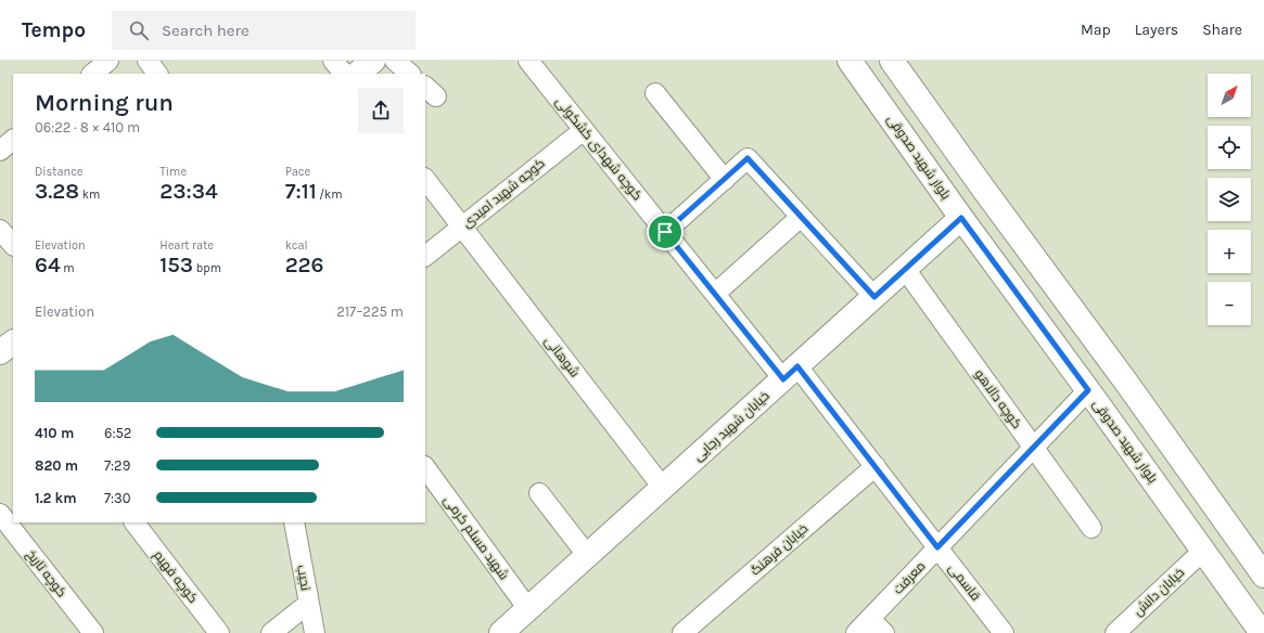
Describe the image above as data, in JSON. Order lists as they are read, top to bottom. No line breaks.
{"streets":{"main road":["بلوار شهید صدوقی","خیابان شهید رجایی"],"street":["کوچه شهدای کشکولی","کوچه شهید امیدی","شوهانی","کوچه دالاهو","شهید مسلم کرمی","خیابان فرهنگ","کوچه تاریخ","کوچه فهیم","نجیب","معرفت","قاسمی","خیابان دانش"]},"crossings":[["کوچه شهدای کشکولی","کوچه شهید امیدی"],["کوچه شهدای کشکولی","خیابان شهید رجایی"],["کوچه شهدای کشکولی","قاسمی"],["بلوار شهید صدوقی","خیابان شهید رجایی"],["بلوار شهید صدوقی","معرفت"],["بلوار شهید صدوقی","خیابان دانش"],["کوچه شهید امیدی","شوهانی"],["شوهانی","خیابان شهید رجایی"],["کوچه دالاهو","خیابان شهید رجایی"],["کوچه دالاهو","معرفت"],["خیابان شهید رجایی","شهید مسلم کرمی"],["خیابان شهید رجایی","قاسمی"],["خیابان فرهنگ","قاسمی"],["معرفت","قاسمی"]],"north":"top right","page":{"header":"Tempo","search":"Search here","nav":["Map","Layers","Share"],"map_buttons":["+","−"],"heading":["Morning run","06:22 · 8 × 410 m"],"stats":[["Distance","3.28 km"],["Time","23:34"],["Pace","7:11 /km"],["Elevation","64 m"],["Heart rate","153 bpm"],["kcal","226"]],"chart":["Elevation","217–225 m"],"list":[{"name":"410 m","note":"6:52"},{"name":"820 m","note":"7:29"},{"name":"1.2 km","note":"7:30"}]}}
